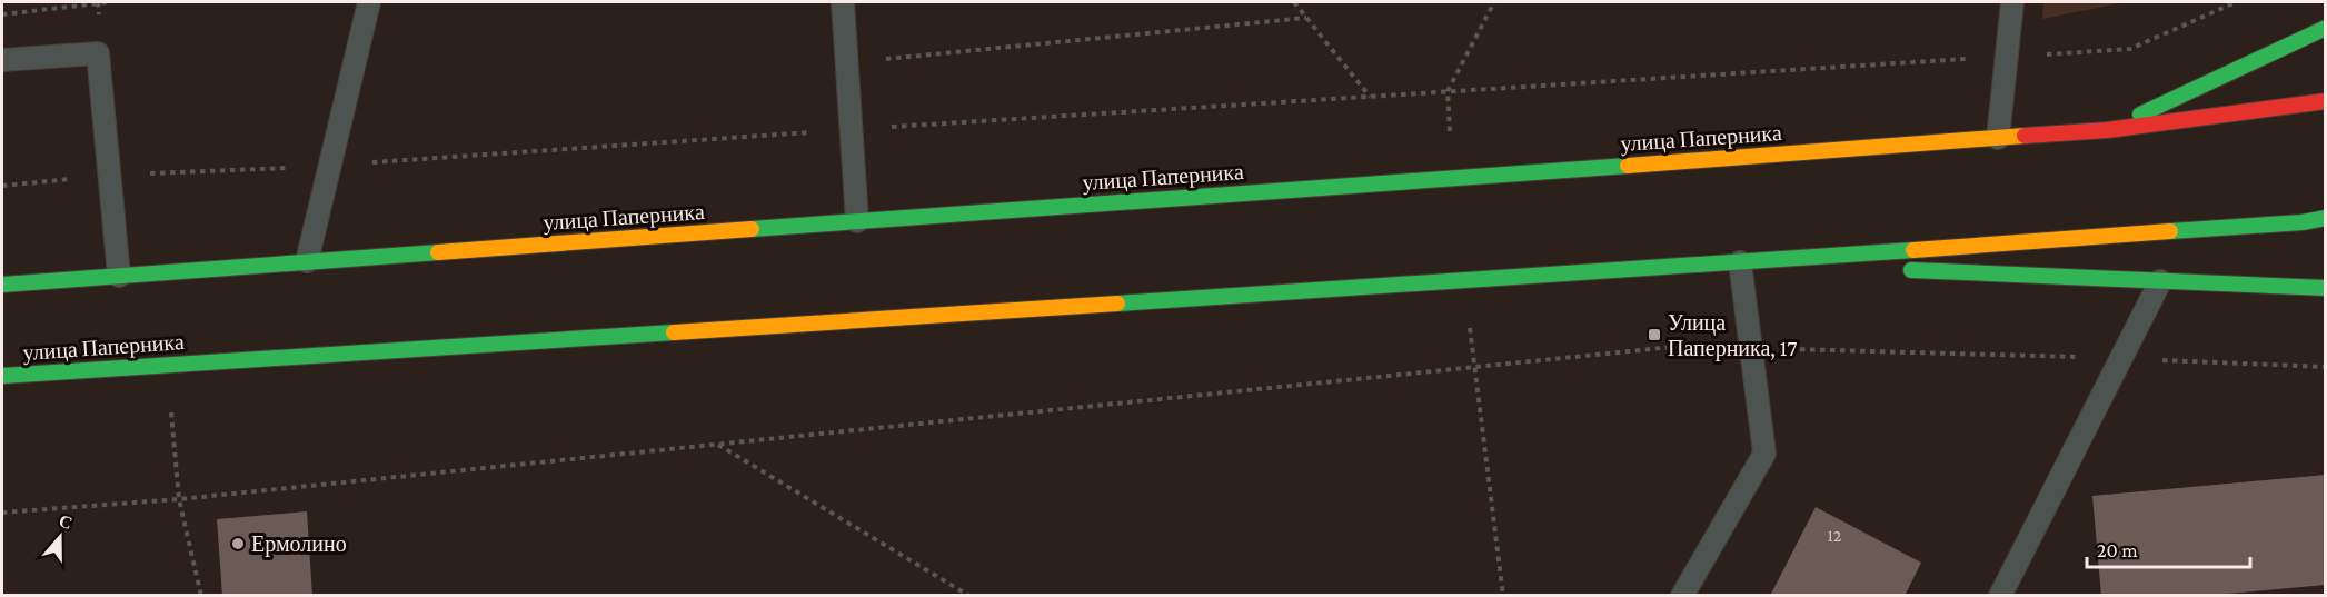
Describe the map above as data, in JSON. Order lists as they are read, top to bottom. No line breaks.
{"streets":{"main road":["улица Паперника"]},"places":{"transit":["Улица Паперника, 17"],"other":["Ермолино"]},"house_numbers":["12"],"scale_bar":"20 m","north":"top"}
